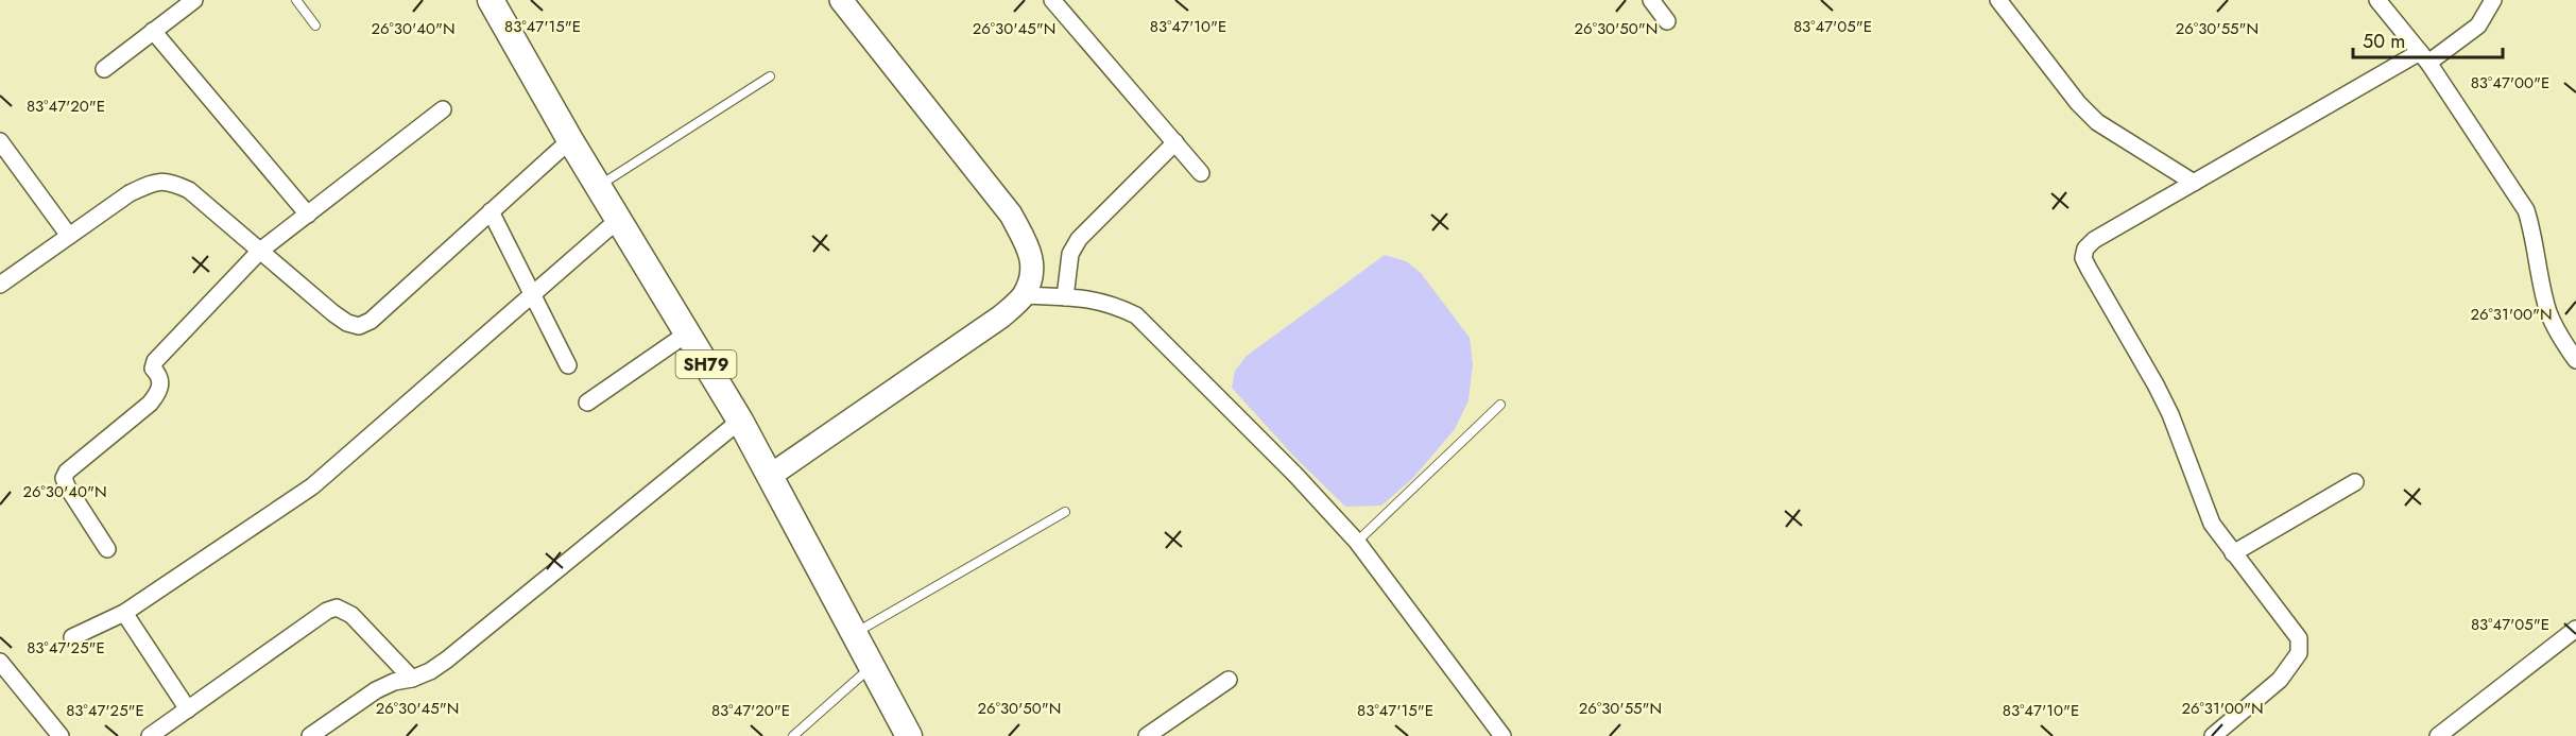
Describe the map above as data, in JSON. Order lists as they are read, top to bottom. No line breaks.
{"streets":{"main road":["SH79"]},"scale_bar":"50 m","coordinates":["83°47'10\"E","83°47'05\"E","83°47'15\"E","26°30'40\"N","26°30'45\"N","26°30'50\"N","26°30'55\"N","83°47'00\"E","83°47'20\"E","26°31'00\"N","83°47'25\"E"]}
